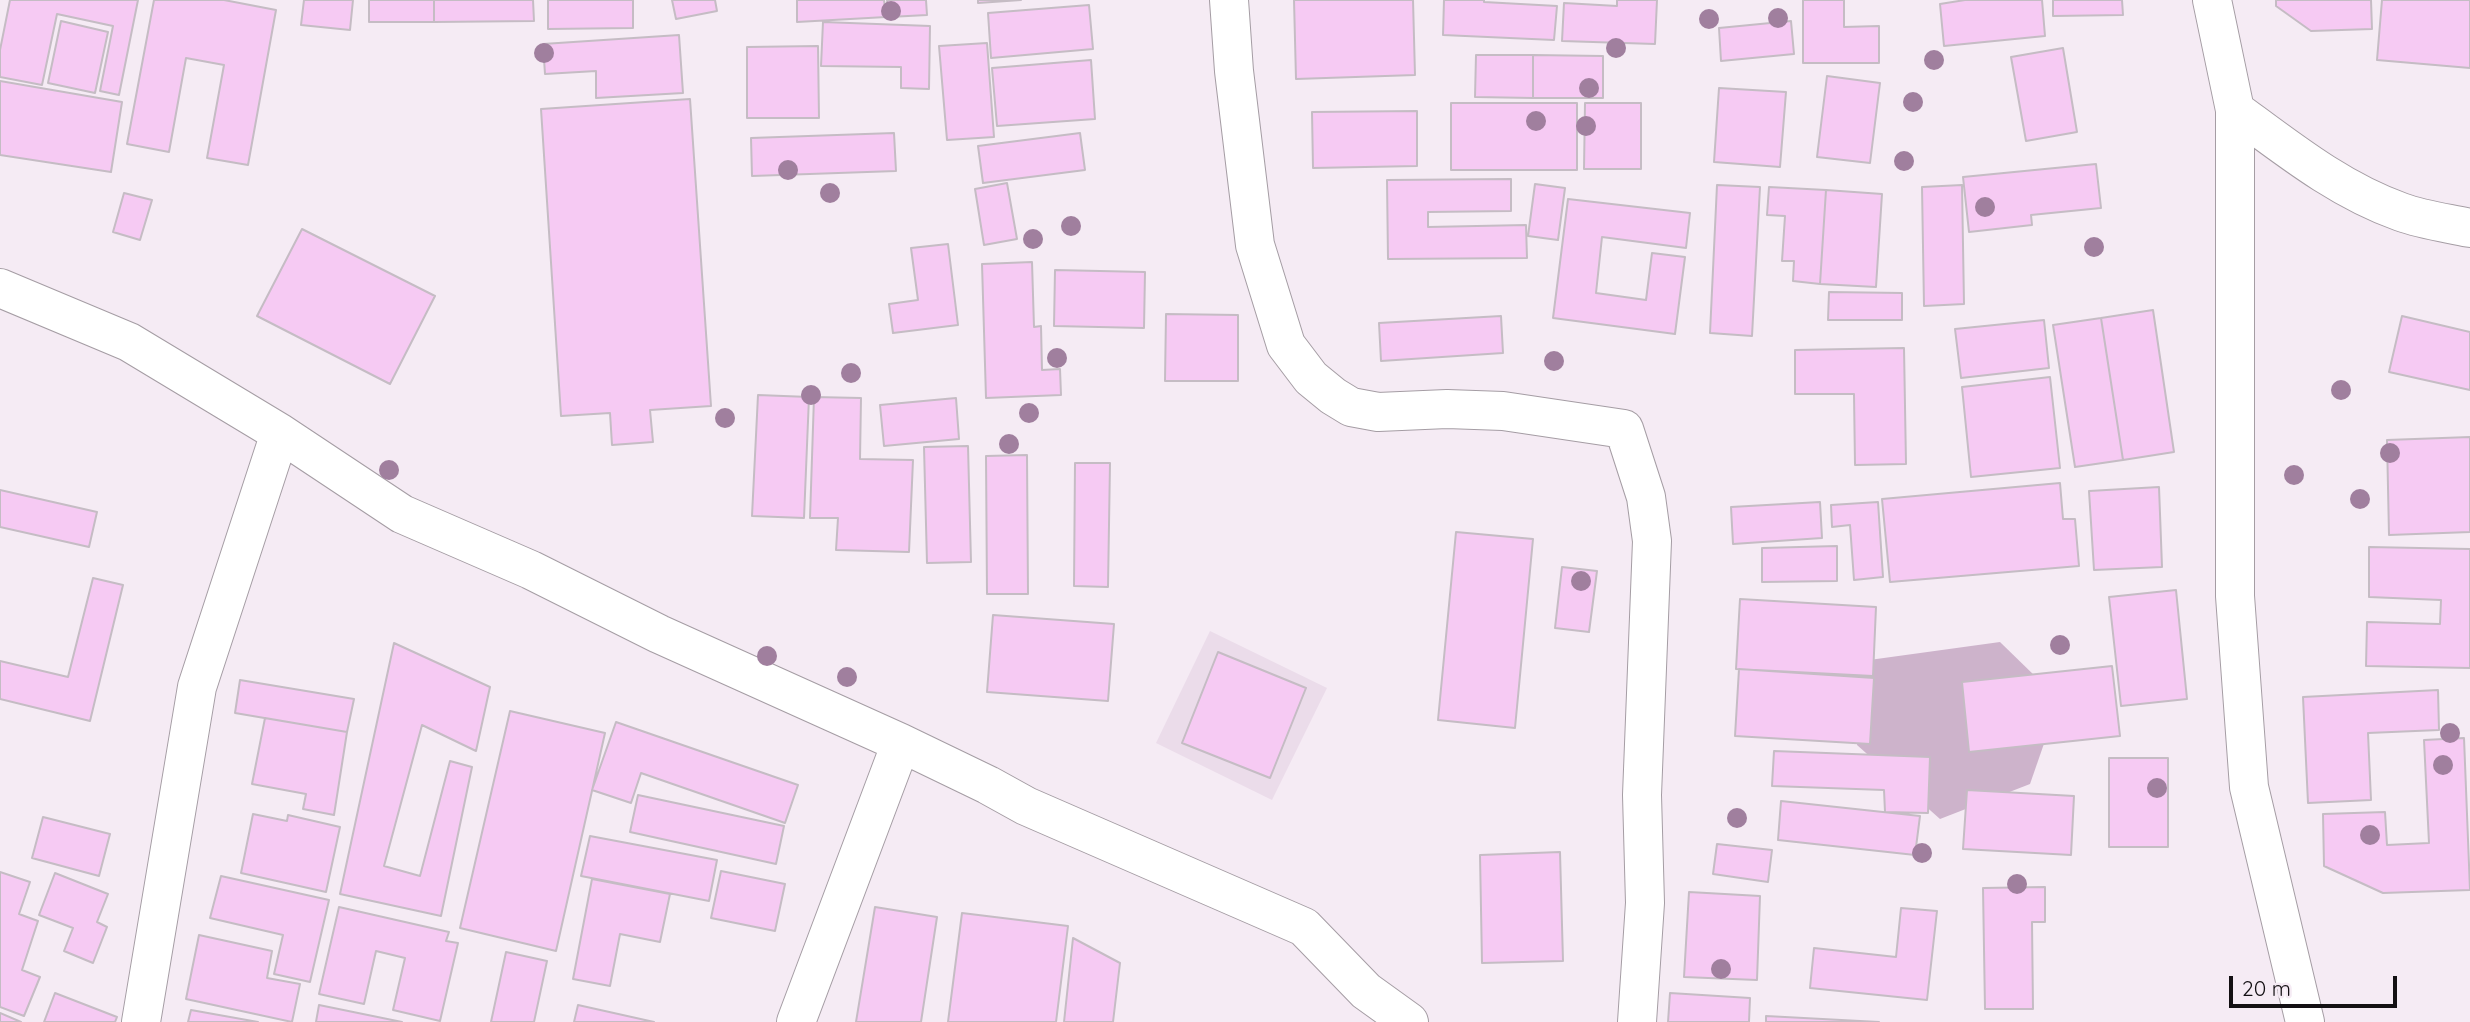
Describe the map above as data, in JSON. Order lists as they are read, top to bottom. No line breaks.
{"scale_bar":"20 m"}
